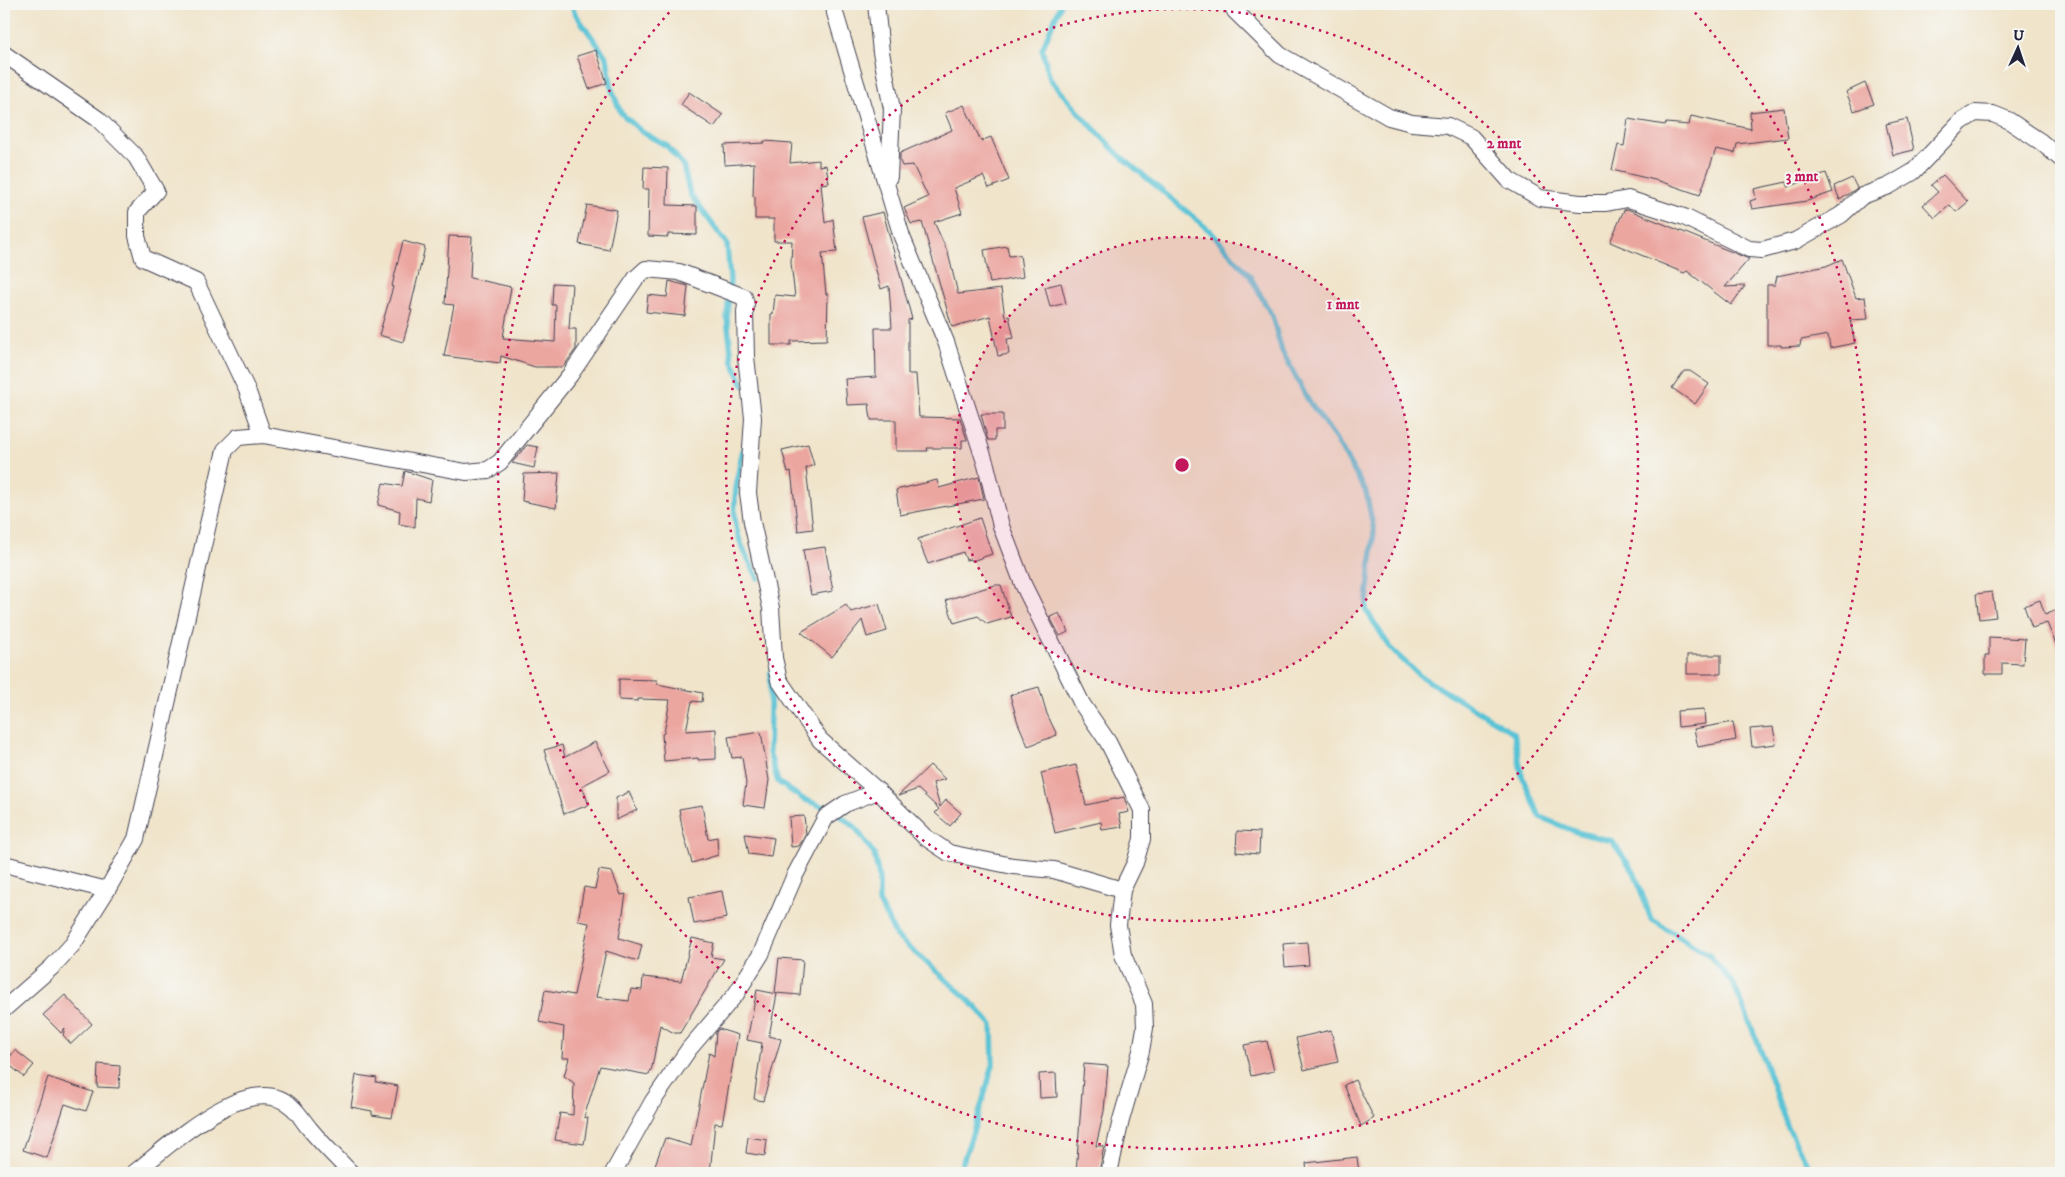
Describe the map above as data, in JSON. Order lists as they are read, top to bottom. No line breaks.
{"north":"top","rings":["2 mnt","3 mnt","1 mnt"]}
